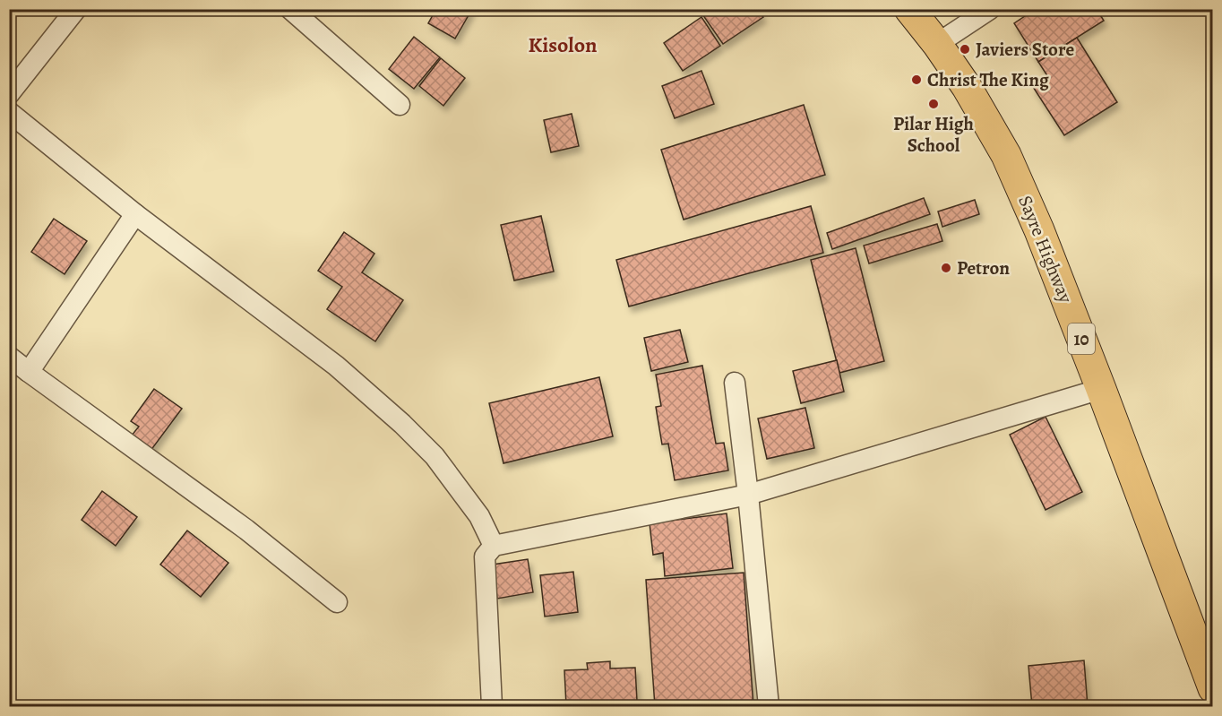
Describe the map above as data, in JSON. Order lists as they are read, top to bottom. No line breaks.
{"streets":{"highway":["Sayre Highway","10"]},"districts":["Kisolon"],"places":["Javiers Store","Christ The King","Pilar High School","Petron"]}
